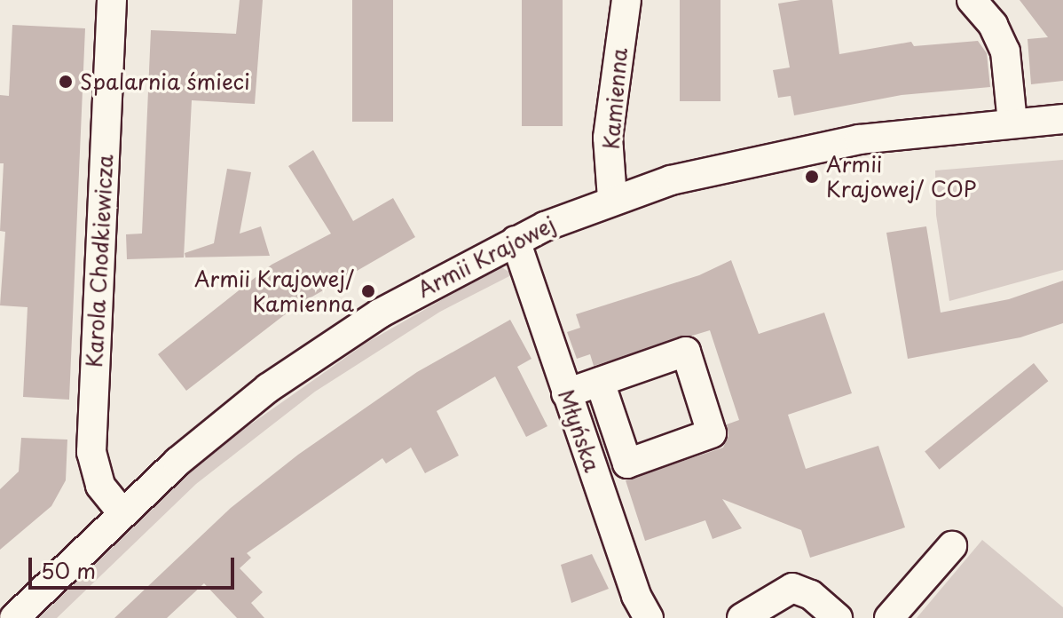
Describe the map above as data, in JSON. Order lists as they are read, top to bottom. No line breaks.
{"streets":{"street":["Kamienna","Armii Krajowej","Karola Chodkiewicza","Młyńska"]},"crossings":[["Kamienna","Armii Krajowej"],["Armii Krajowej","Karola Chodkiewicza"],["Armii Krajowej","Młyńska"]],"places":["Spalarnia śmieci","Armii Krajowej/ COP","Armii Krajowej/ Kamienna"],"scale_bar":"50 m"}
